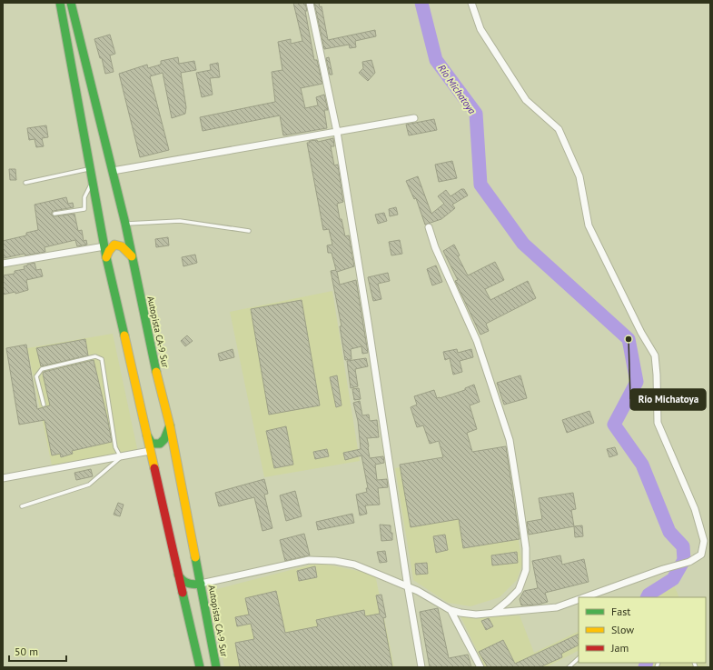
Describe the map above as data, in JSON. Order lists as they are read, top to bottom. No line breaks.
{"streets":{"highway":["Autopista CA-9 Sur"]},"water":["Río Michatoya"],"places":["Río Michatoya"],"legend":["Fast","Slow","Jam"],"scale_bar":"50 m"}
